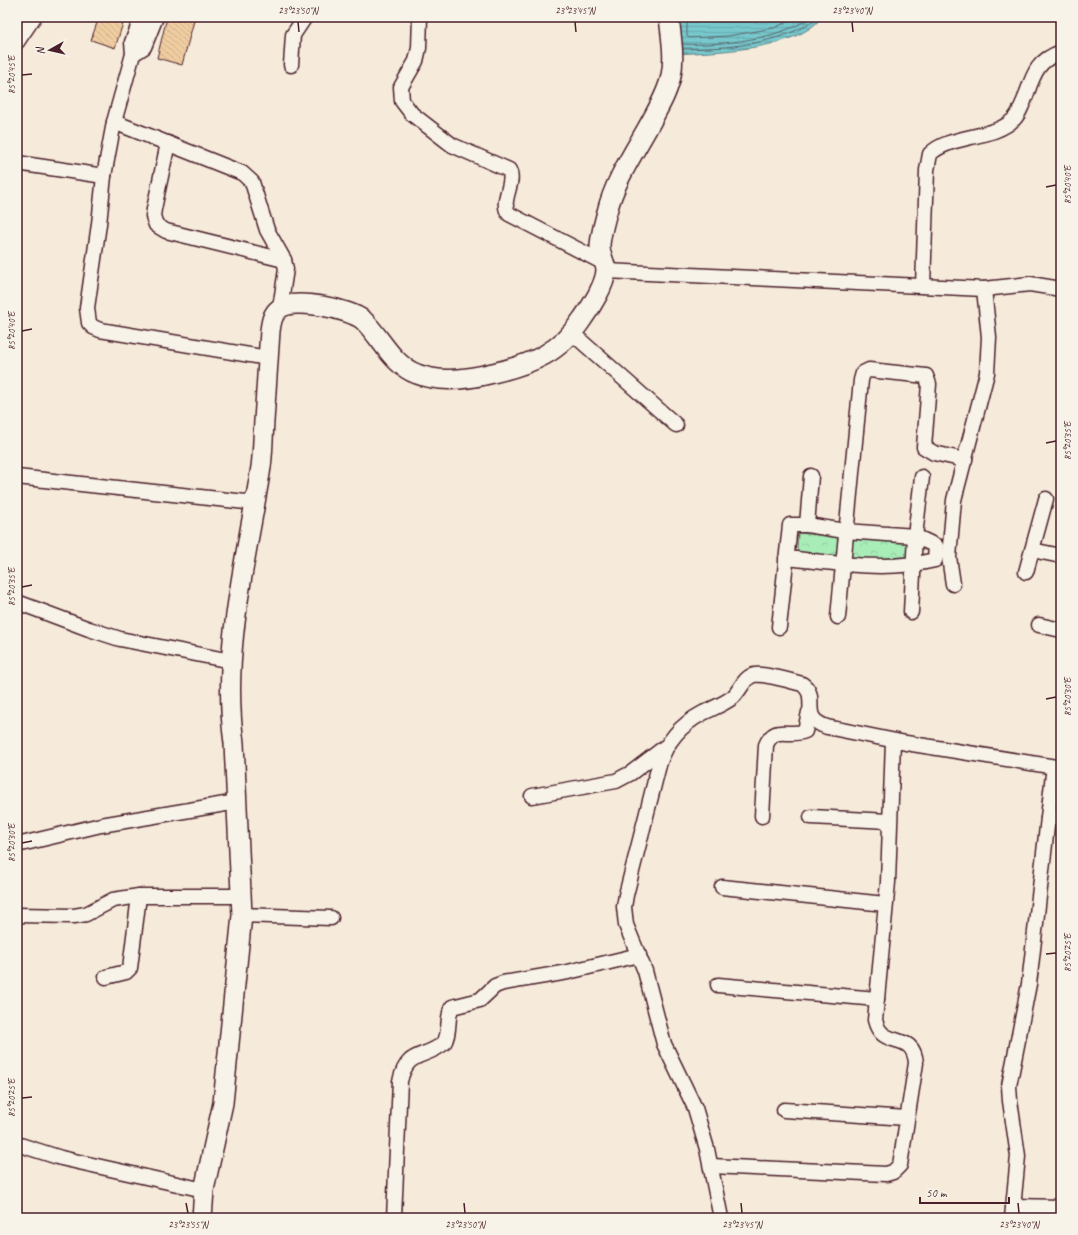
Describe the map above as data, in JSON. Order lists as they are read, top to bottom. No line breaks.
{"scale_bar":"50 m","north":"left","coordinates":["23°23'50\"N","23°23'45\"N","23°23'40\"N","85°20'45\"E","85°20'40\"E","85°20'35\"E","85°20'30\"E","85°20'25\"E","23°23'55\"N"]}
